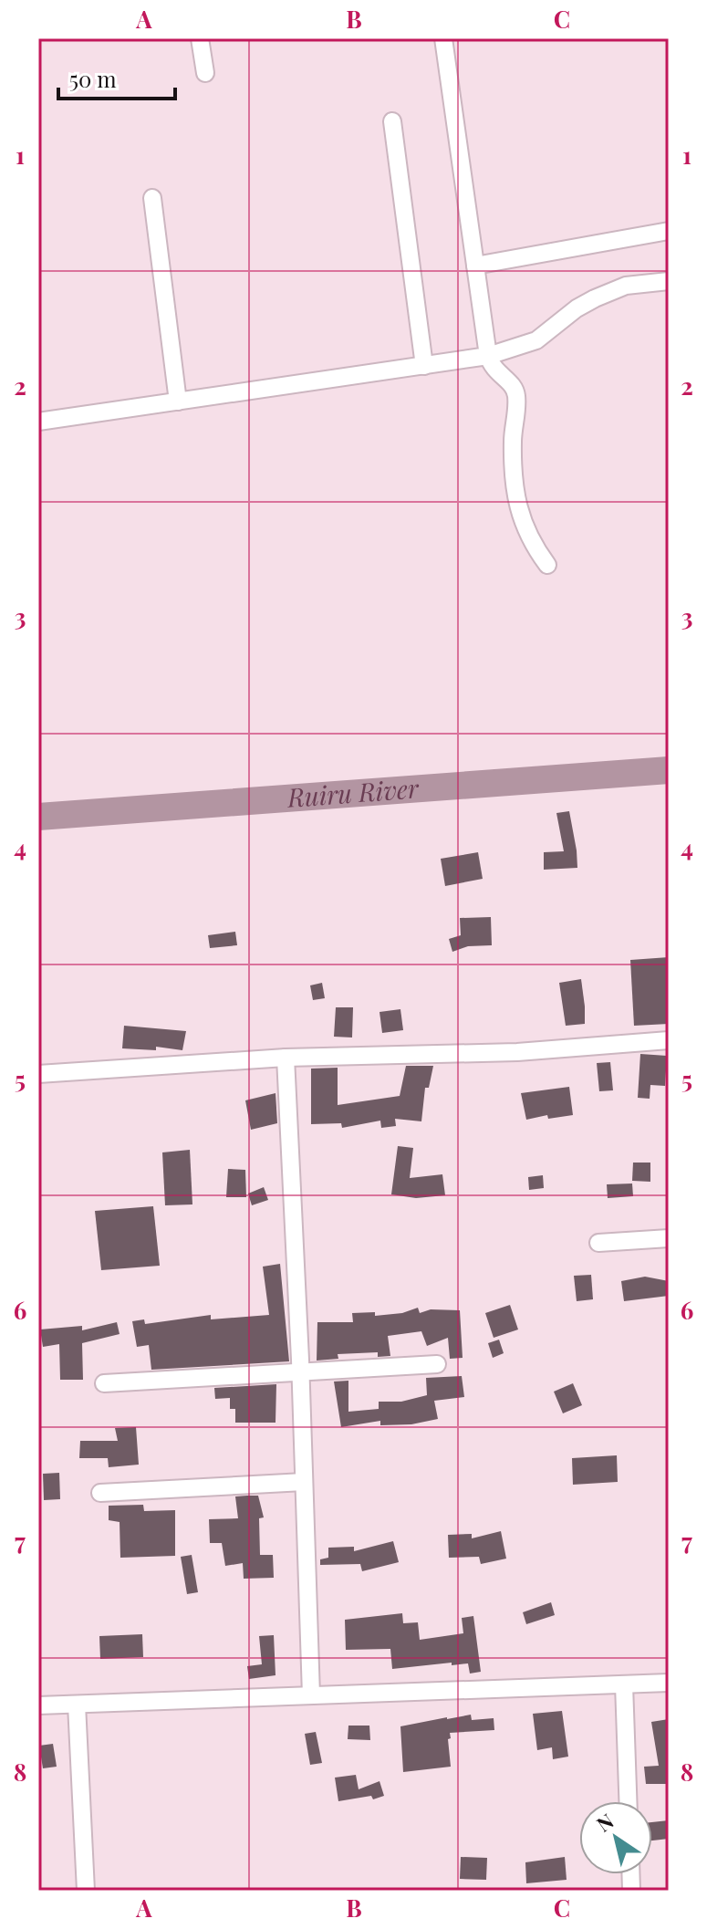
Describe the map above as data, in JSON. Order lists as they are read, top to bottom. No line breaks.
{"water":["Ruiru River"],"scale_bar":"50 m","north":"top left","grid":{"columns":["A","B","C"],"rows":["1","2","3","4","5","6","7","8"]}}
